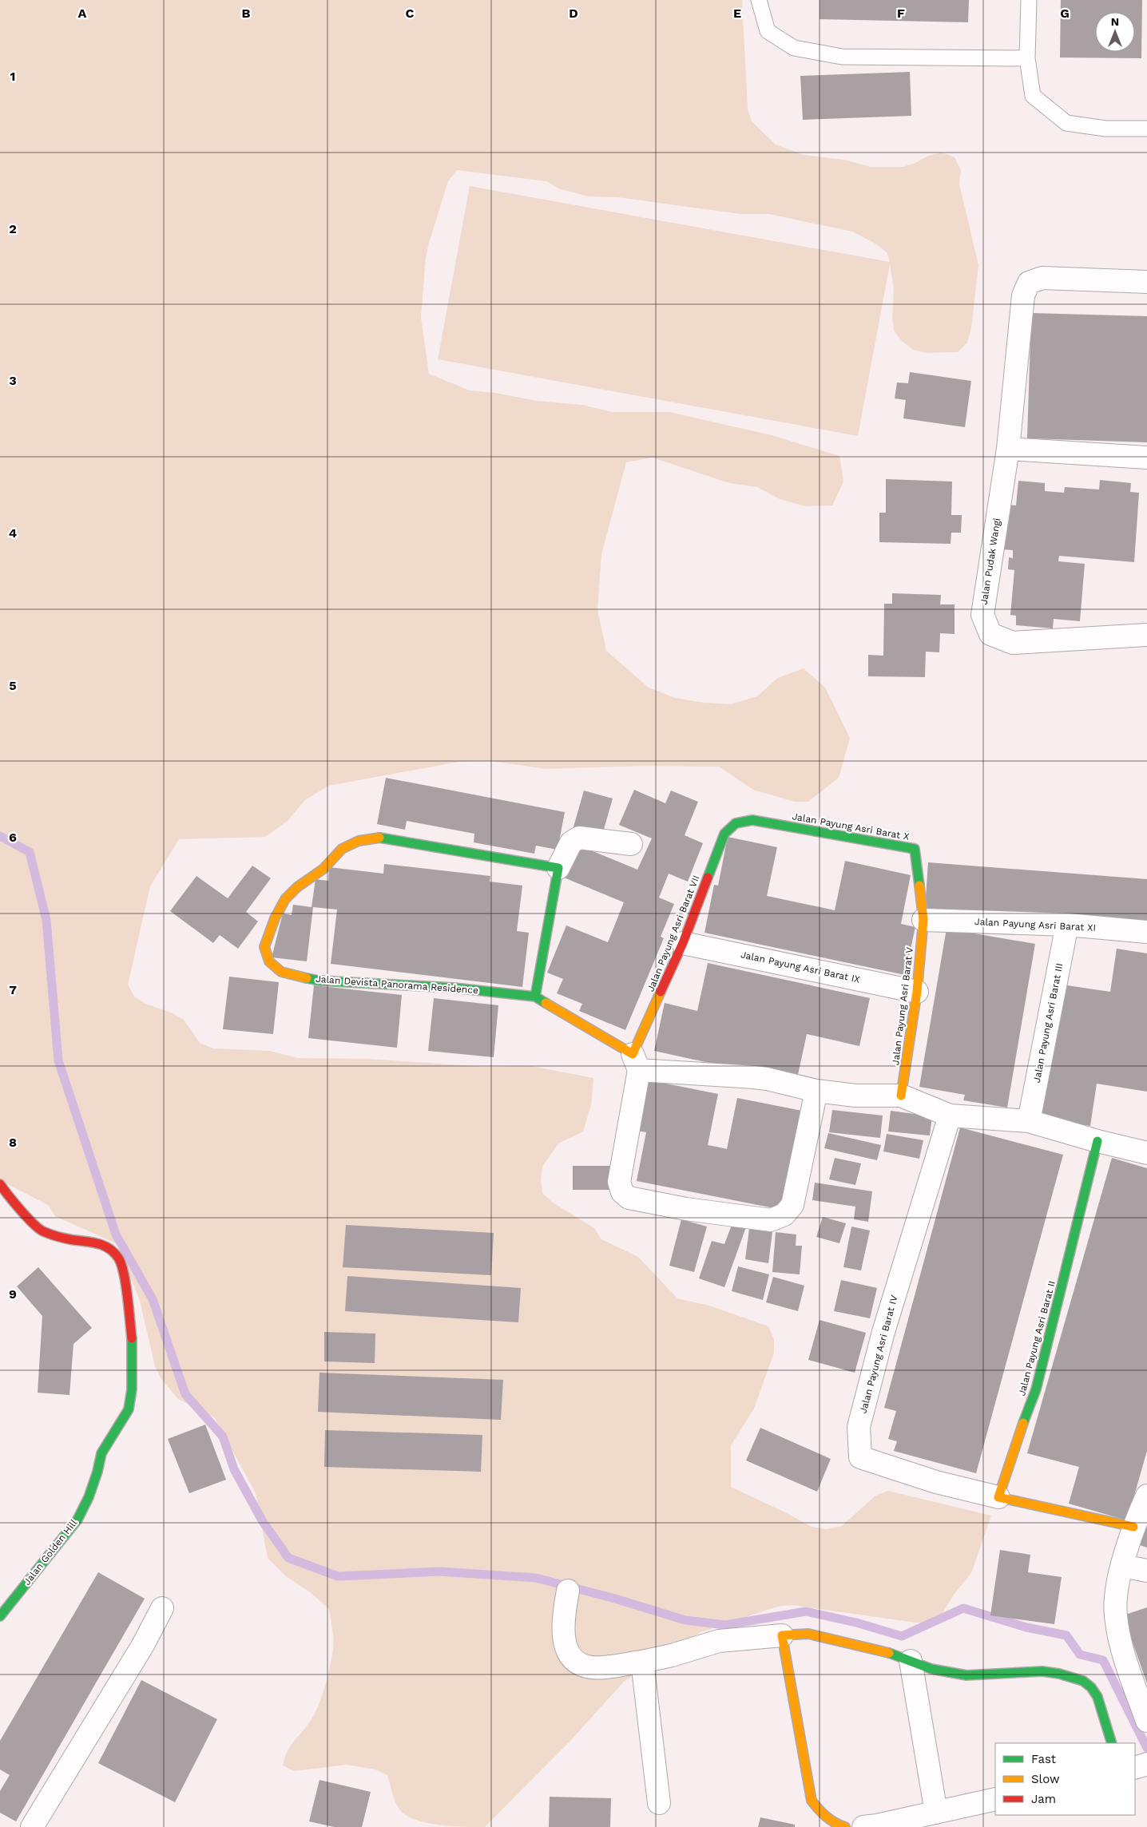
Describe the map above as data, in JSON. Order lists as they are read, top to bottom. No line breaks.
{"streets":{"street":["Jalan Pudak Wangi","Jalan Payung Asri Barat X","Jalan Payung Asri Barat XI","Jalan Payung Asri Barat VII","Jalan Payung Asri Barat IX","Jalan Devista Panorama Residence","Jalan Payung Asri Barat V","Jalan Payung Asri Barat III","Jalan Payung Asri Barat II","Jalan Payung Asri Barat IV","Jalan Golden Hill"]},"crossings":[["Jalan Payung Asri Barat X","Jalan Payung Asri Barat XI"],["Jalan Payung Asri Barat X","Jalan Payung Asri Barat VII"],["Jalan Payung Asri Barat X","Jalan Payung Asri Barat V"],["Jalan Payung Asri Barat XI","Jalan Payung Asri Barat V"],["Jalan Payung Asri Barat XI","Jalan Payung Asri Barat III"],["Jalan Payung Asri Barat VII","Jalan Payung Asri Barat IX"],["Jalan Payung Asri Barat VII","Jalan Devista Panorama Residence"],["Jalan Payung Asri Barat IX","Jalan Payung Asri Barat V"],["Jalan Payung Asri Barat II","Jalan Payung Asri Barat IV"]],"legend":["Fast","Slow","Jam"],"north":"top","grid":{"columns":["A","B","C","D","E","F","G"],"rows":["1","2","3","4","5","6","7","8","9"]}}
